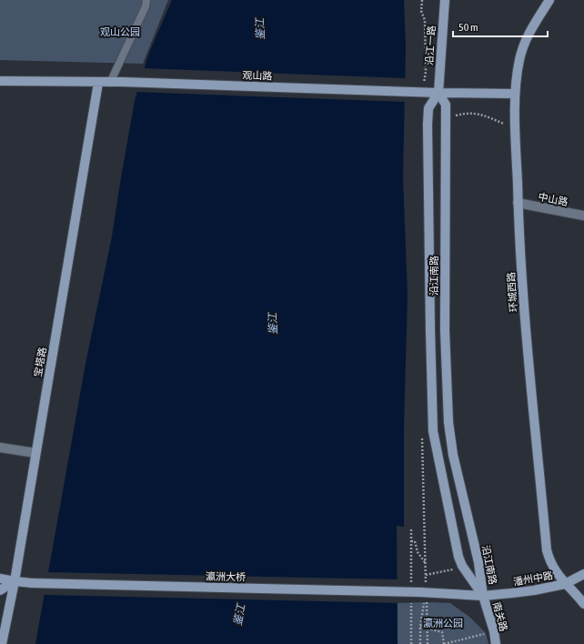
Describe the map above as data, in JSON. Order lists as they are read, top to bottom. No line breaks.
{"streets":{"street":["沿江一路","观山路","中山路","沿江南路","环城西路","宝塔路","瀛洲大桥","潘州中路","南关路"]},"crossings":[["沿江一路","观山路"],["沿江一路","沿江南路"],["观山路","沿江南路"],["观山路","环城西路"],["观山路","宝塔路"],["中山路","环城西路"],["沿江南路","瀛洲大桥"],["沿江南路","潘州中路"],["沿江南路","南关路"],["环城西路","潘州中路"],["宝塔路","瀛洲大桥"],["瀛洲大桥","潘州中路"],["瀛洲大桥","南关路"],["潘州中路","南关路"]],"water":["鉴江"],"parks":["观山公园","瀛洲公园"],"scale_bar":"50 m"}
